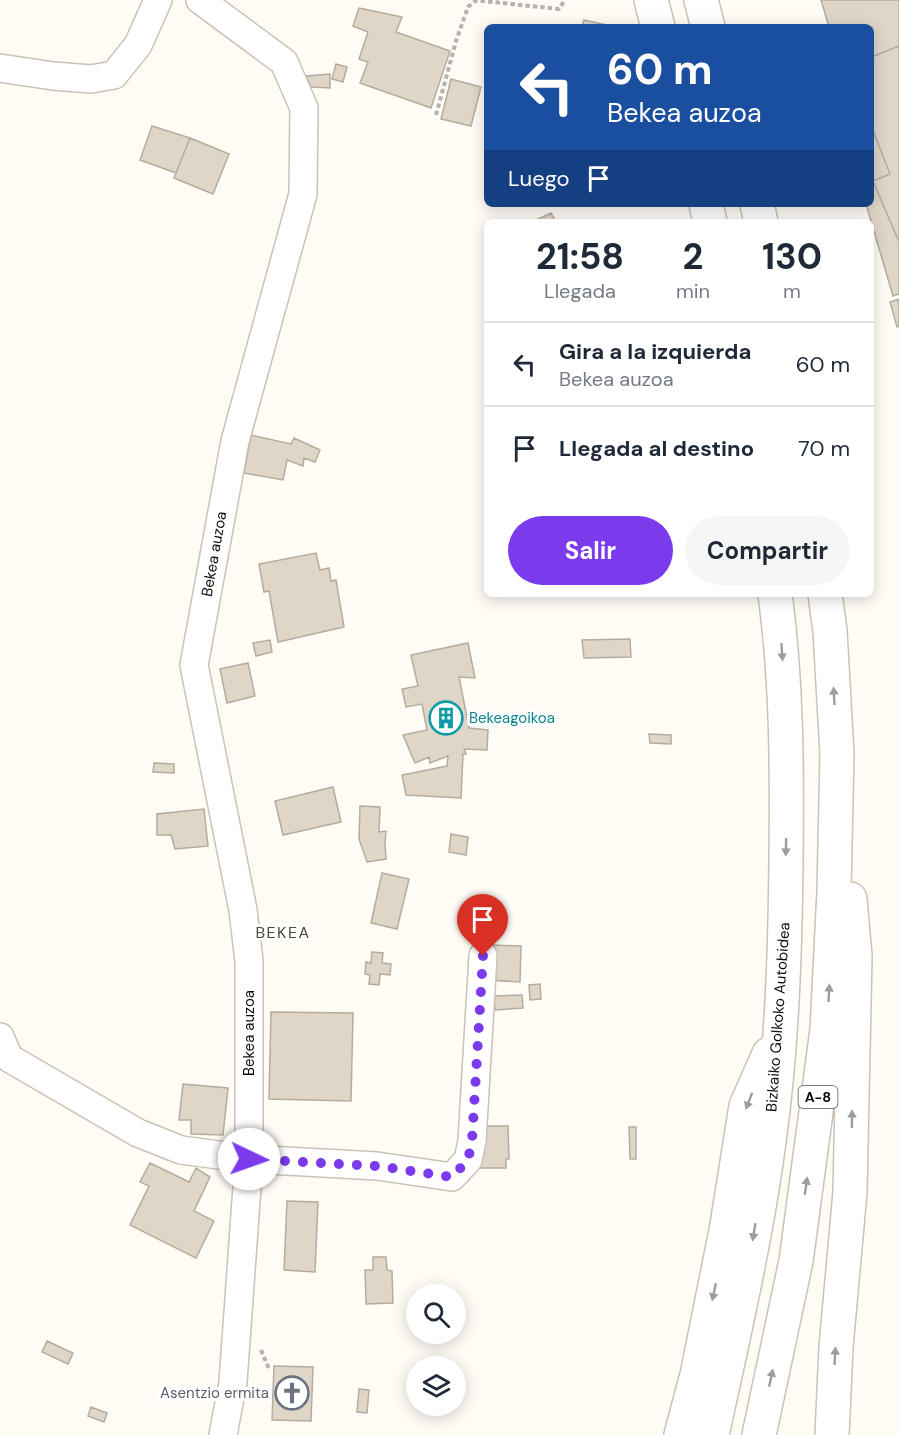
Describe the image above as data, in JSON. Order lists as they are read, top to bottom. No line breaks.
{"streets":{"highway":["Bizkaiko Golkoko Autobidea","A-8"],"street":["Bekea auzoa"]},"districts":["BEKEA"],"places":{"building":["Bekeagoikoa"],"church":["Asentzio ermita"]},"page":{"turn":["60 m","Bekea auzoa"],"then":"Luego","eta":["21:58","Llegada","2","min","130","m"],"list":[{"name":"Gira a la izquierda","note":"Bekea auzoa","value":"60 m"},{"name":"Llegada al destino","value":"70 m"}],"buttons":["Salir","Compartir"]}}
